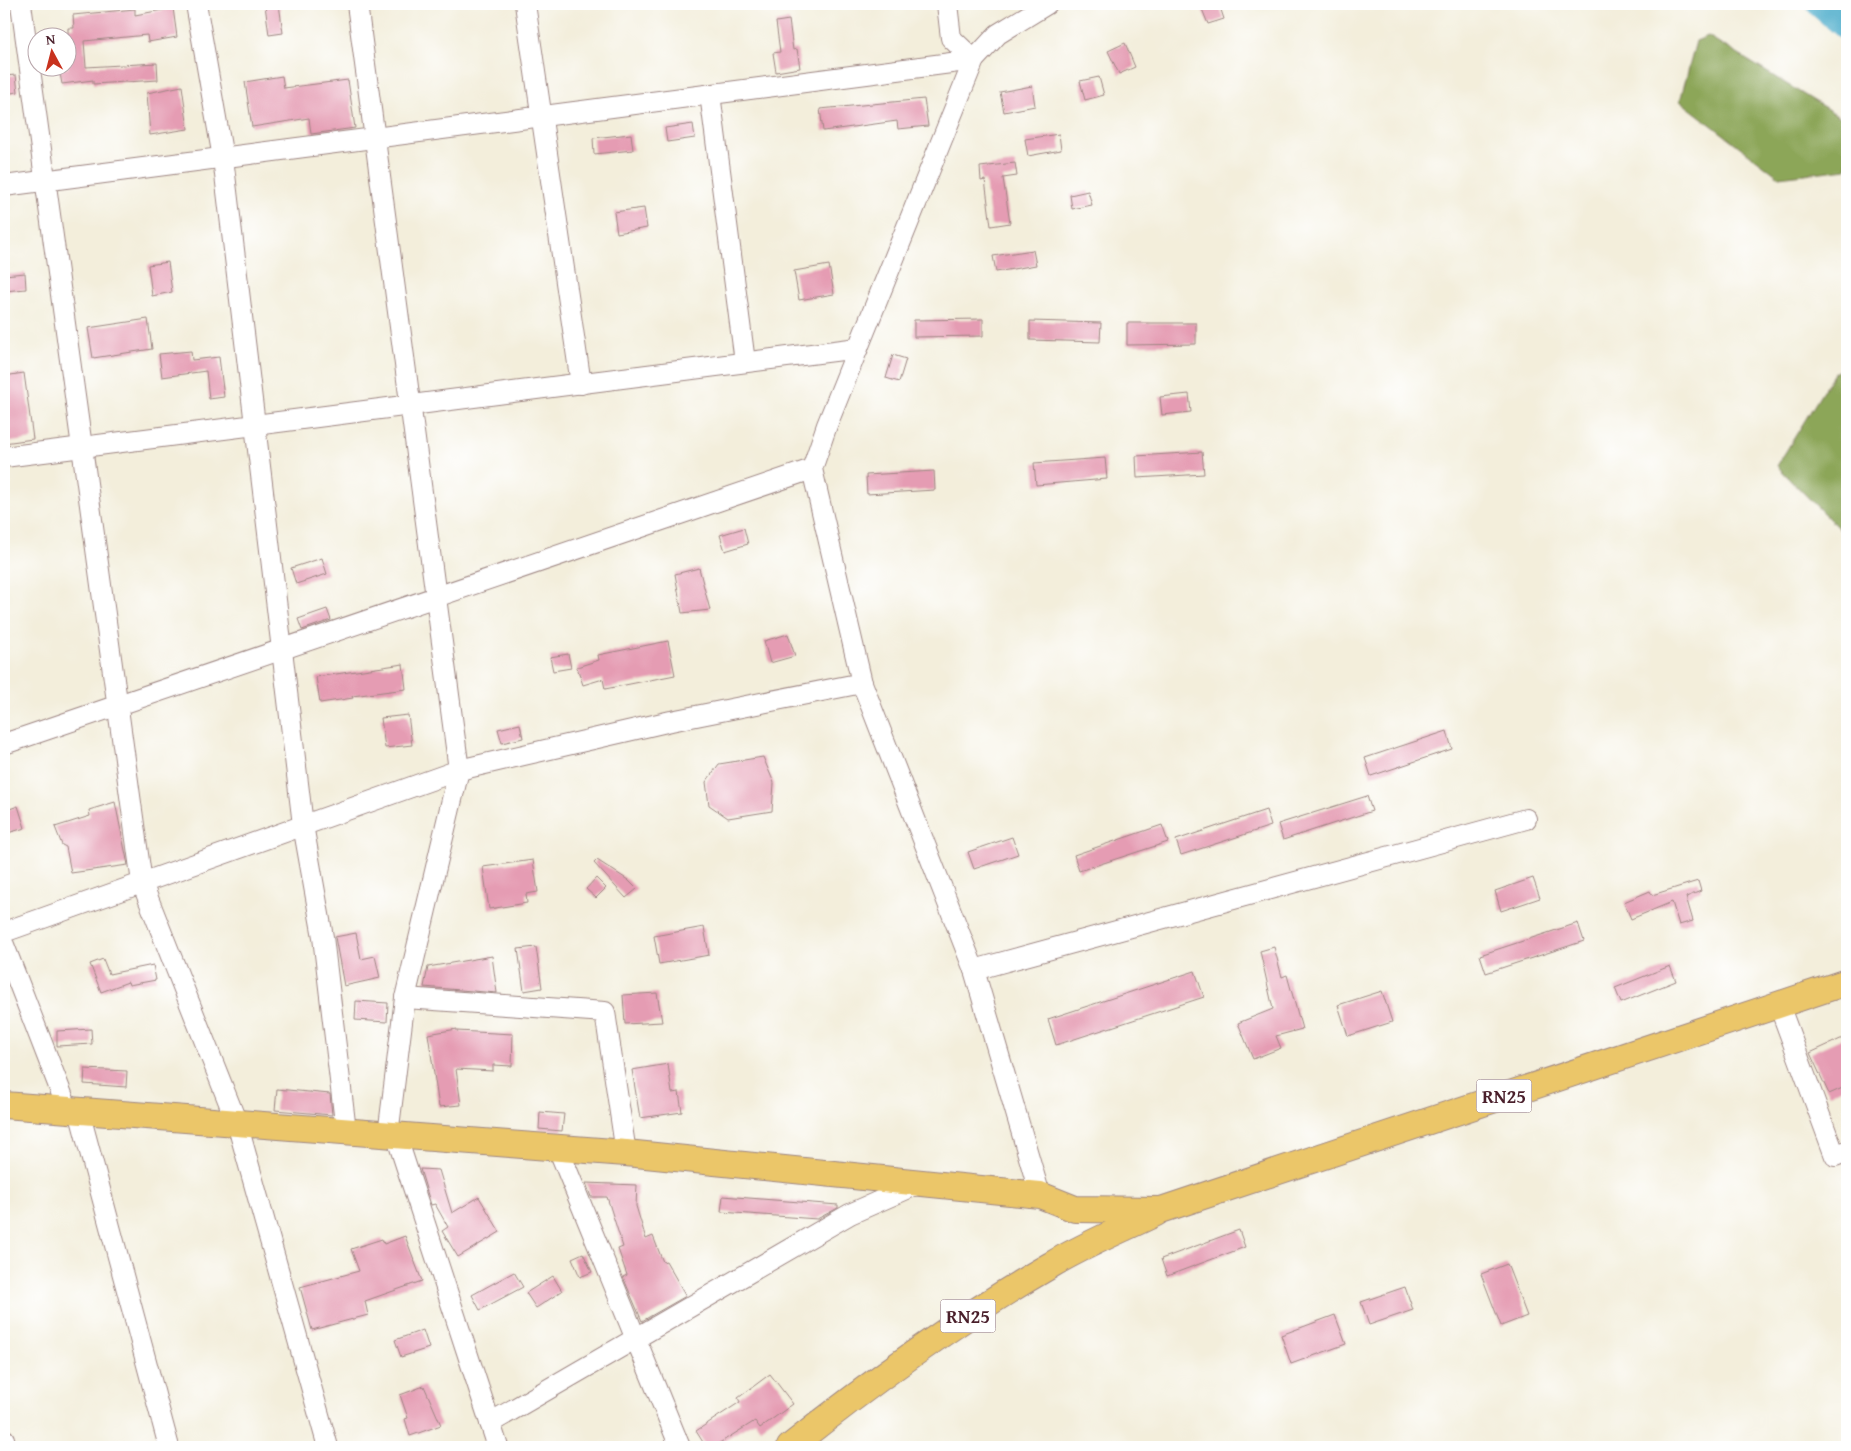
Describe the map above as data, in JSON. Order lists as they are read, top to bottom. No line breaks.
{"streets":{"main road":["RN25"]},"north":"top"}
